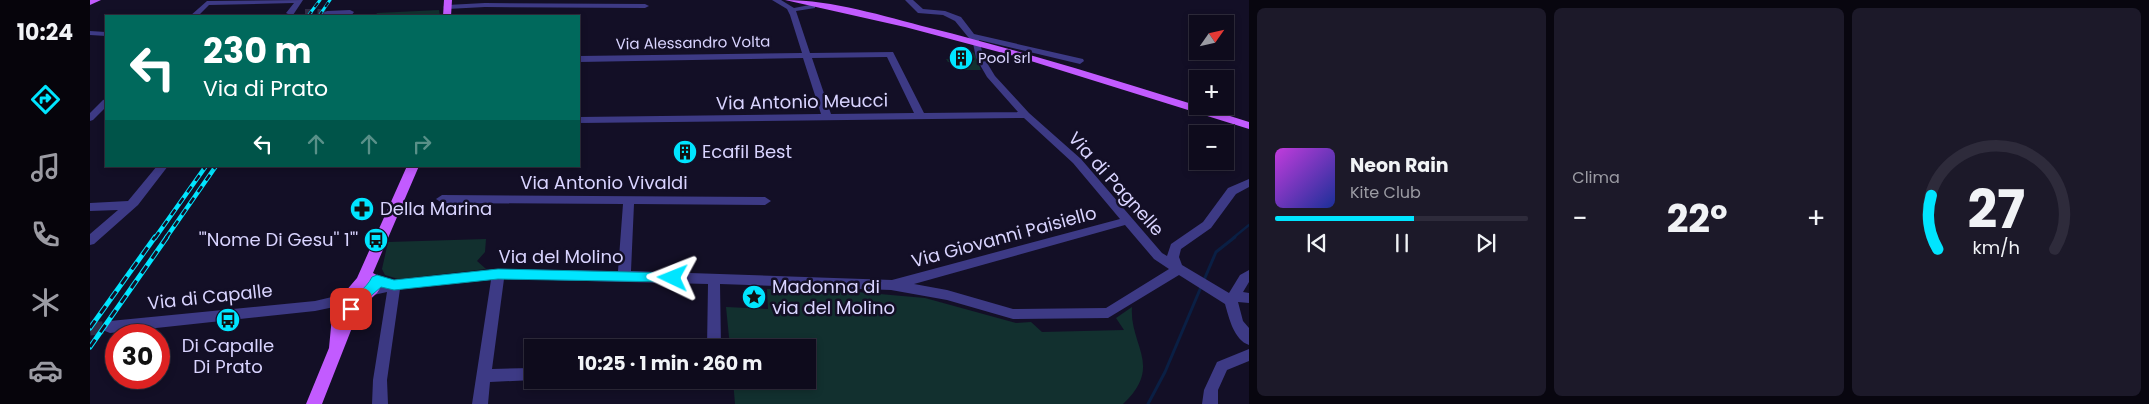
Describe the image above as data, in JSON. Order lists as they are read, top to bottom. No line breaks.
{"streets":{"street":["Via Alessandro Volta","Via Antonio Meucci","Via Antonio Vivaldi","Via di Pagnelle","Via Giovanni Paisiello","Via del Molino","Via di Capalle"]},"crossings":[["Via Alessandro Volta","Via Antonio Meucci"],["Via Antonio Meucci","Via di Pagnelle"],["Via di Pagnelle","Via Giovanni Paisiello"],["Via di Pagnelle","Via del Molino"],["Via Giovanni Paisiello","Via del Molino"]],"places":{"building":["Pool srl","Ecafil Best"],"pharmacy":["Della Marina"],"bus stop":["'\"Nome Di Gesu'' 1\"'","Di Capalle Di Prato"],"place":["Madonna di via del Molino"]},"north":"top right","page":{"tabs":"10:24","tile":"Clima","map_buttons":["+","−"],"turn":["230 m","Via di Prato"],"song":["Neon Rain","Kite Club"],"heat":["−","22°","+"],"limit":"30","trip":"10:25 · 1 min · 260 m","gauge":["27","km/h"]}}
